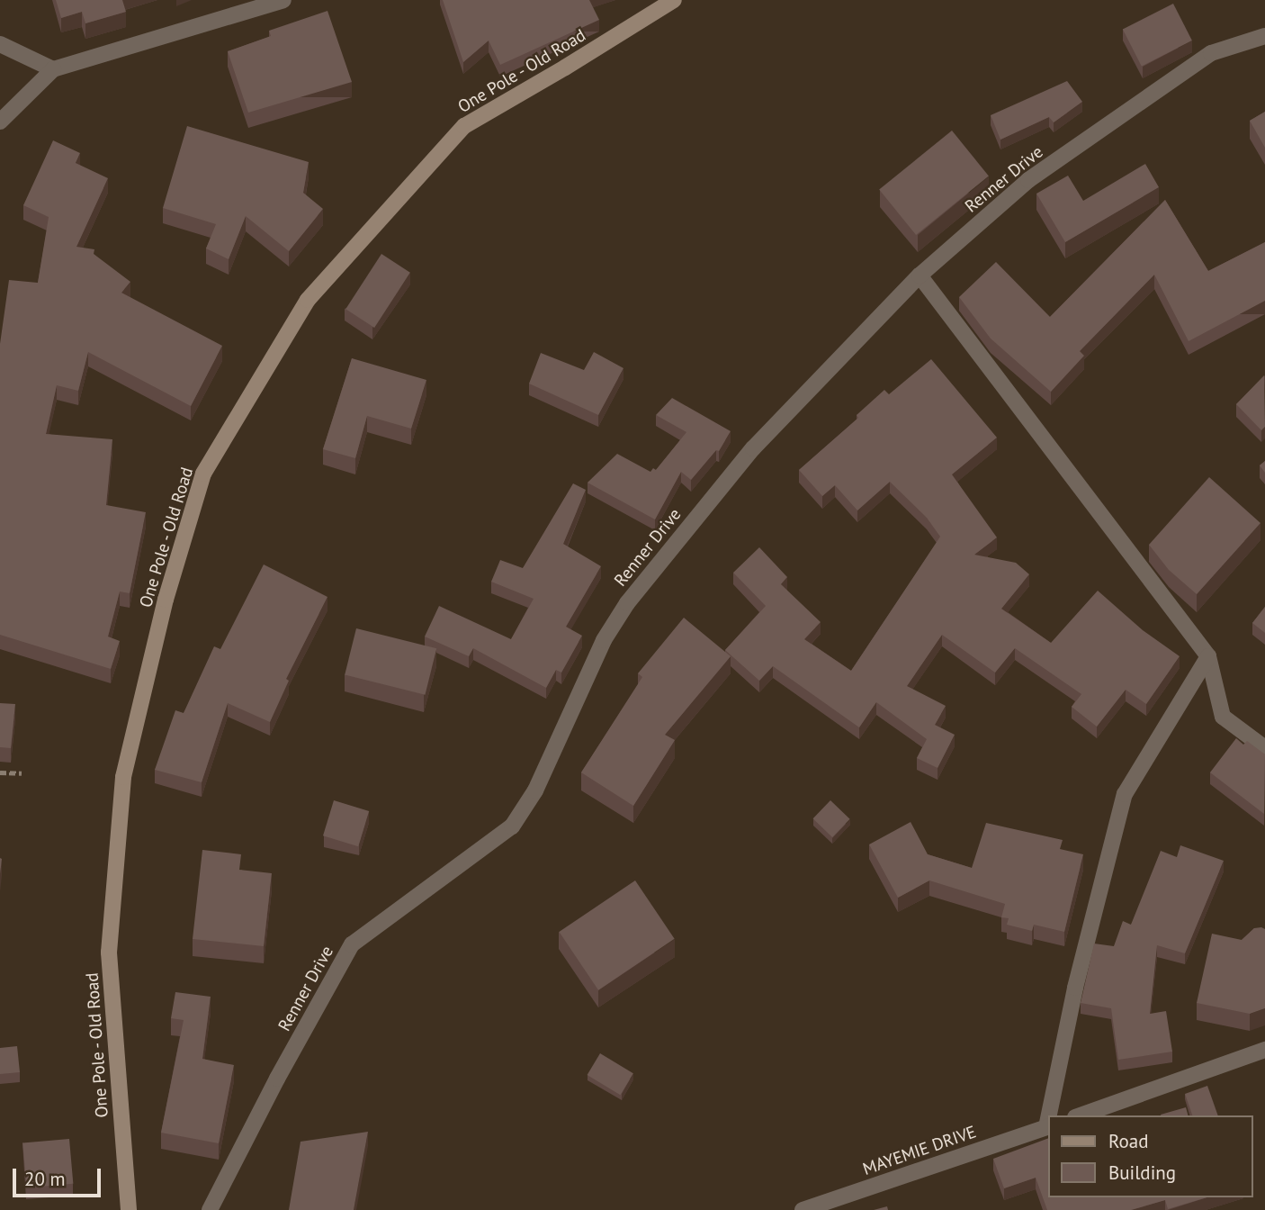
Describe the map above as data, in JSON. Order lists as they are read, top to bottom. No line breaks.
{"streets":{"street":["One Pole - Old Road","Renner Drive","MAYEMIE DRIVE"]},"legend":["Road","Building"],"scale_bar":"20 m"}
